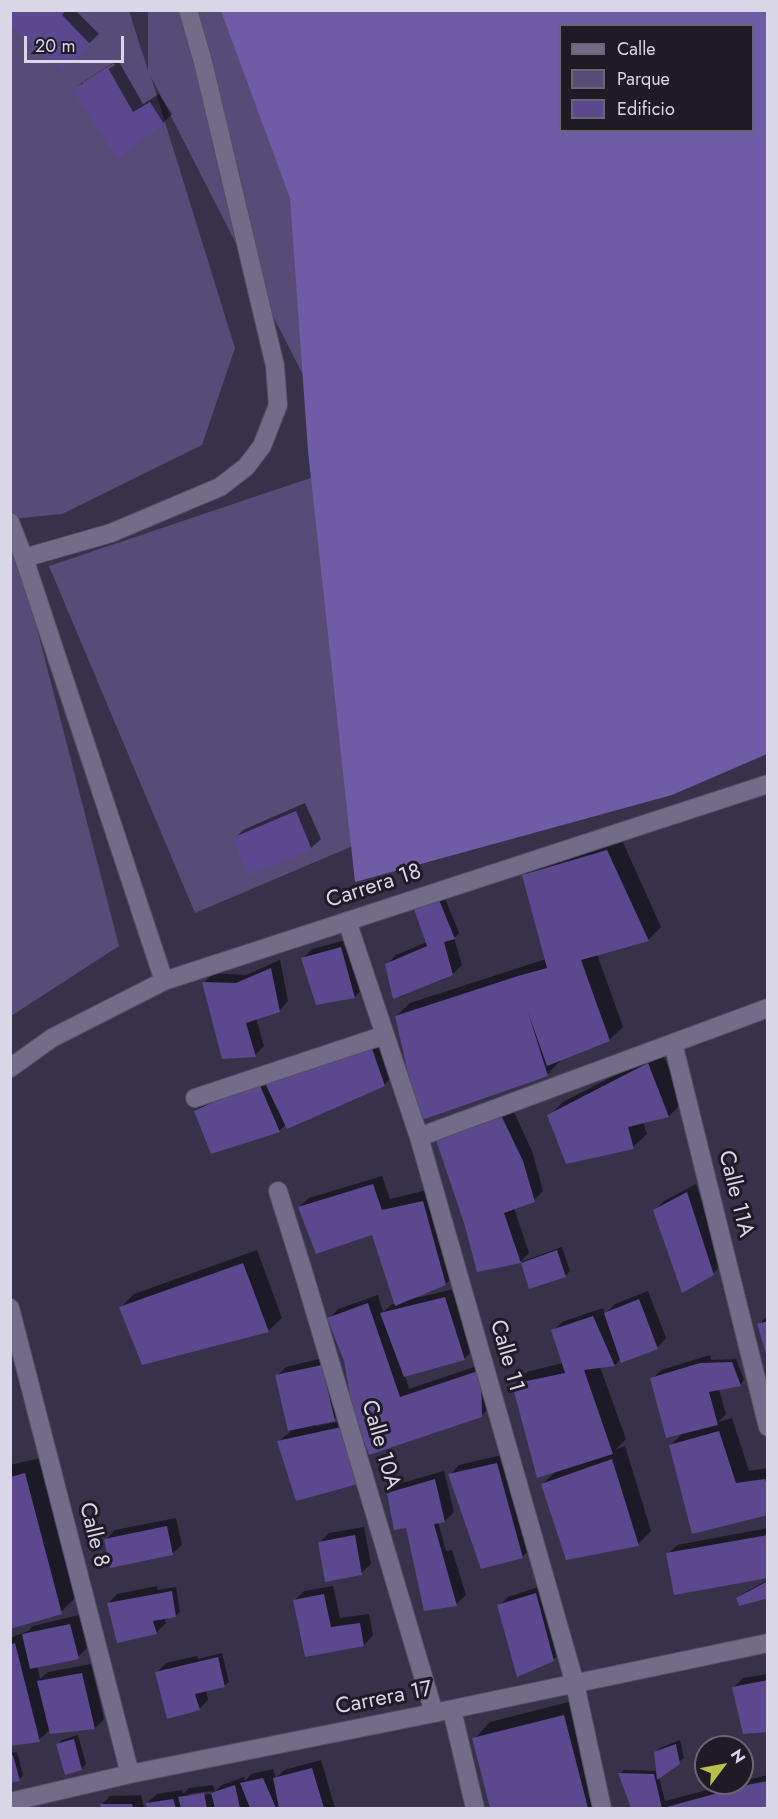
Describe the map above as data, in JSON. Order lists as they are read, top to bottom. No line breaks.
{"streets":{"street":["Carrera 18","Calle 11A","Calle 11","Calle 10A","Calle 8","Carrera 17"]},"crossings":[["Carrera 18","Calle 11"],["Calle 11","Carrera 17"],["Calle 10A","Carrera 17"],["Calle 8","Carrera 17"]],"legend":["Calle","Parque","Edificio"],"scale_bar":"20 m","north":"top right"}
